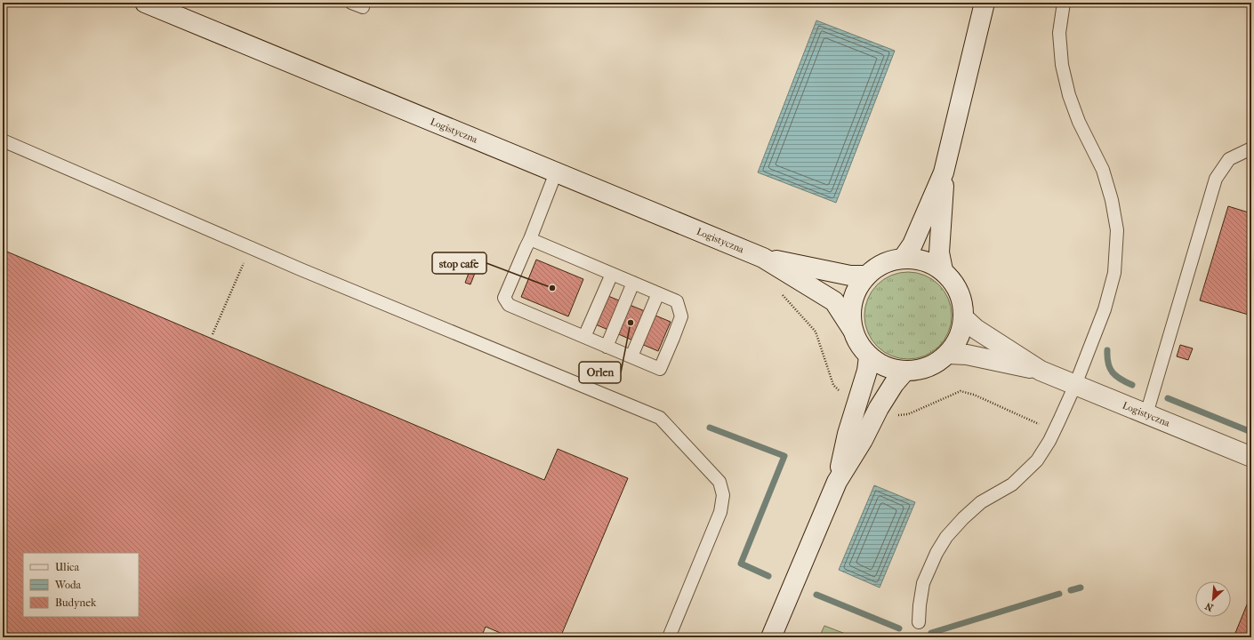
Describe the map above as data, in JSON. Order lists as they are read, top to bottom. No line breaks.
{"streets":{"street":["Logistyczna"]},"places":["stop cafe","Orlen"],"legend":["Ulica","Woda","Budynek"],"north":"bottom left"}
